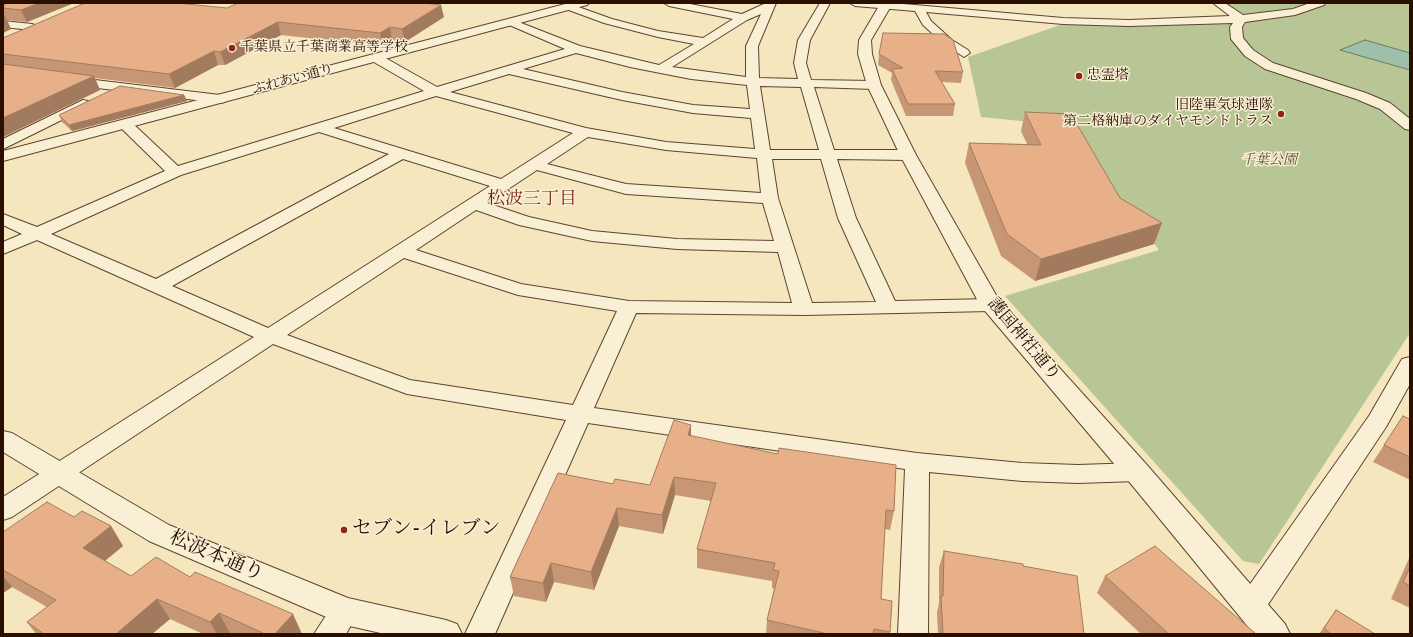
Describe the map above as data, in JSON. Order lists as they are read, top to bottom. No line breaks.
{"streets":{"street":["ふれあい通り","護国神社通り","松波本通り"]},"districts":["松波三丁目"],"parks":["千葉公園"],"places":["千葉県立千葉商業高等学校","忠霊塔","旧陸軍気球連隊 第二格納庫のダイヤモンドトラス","セブン-イレブン"]}
